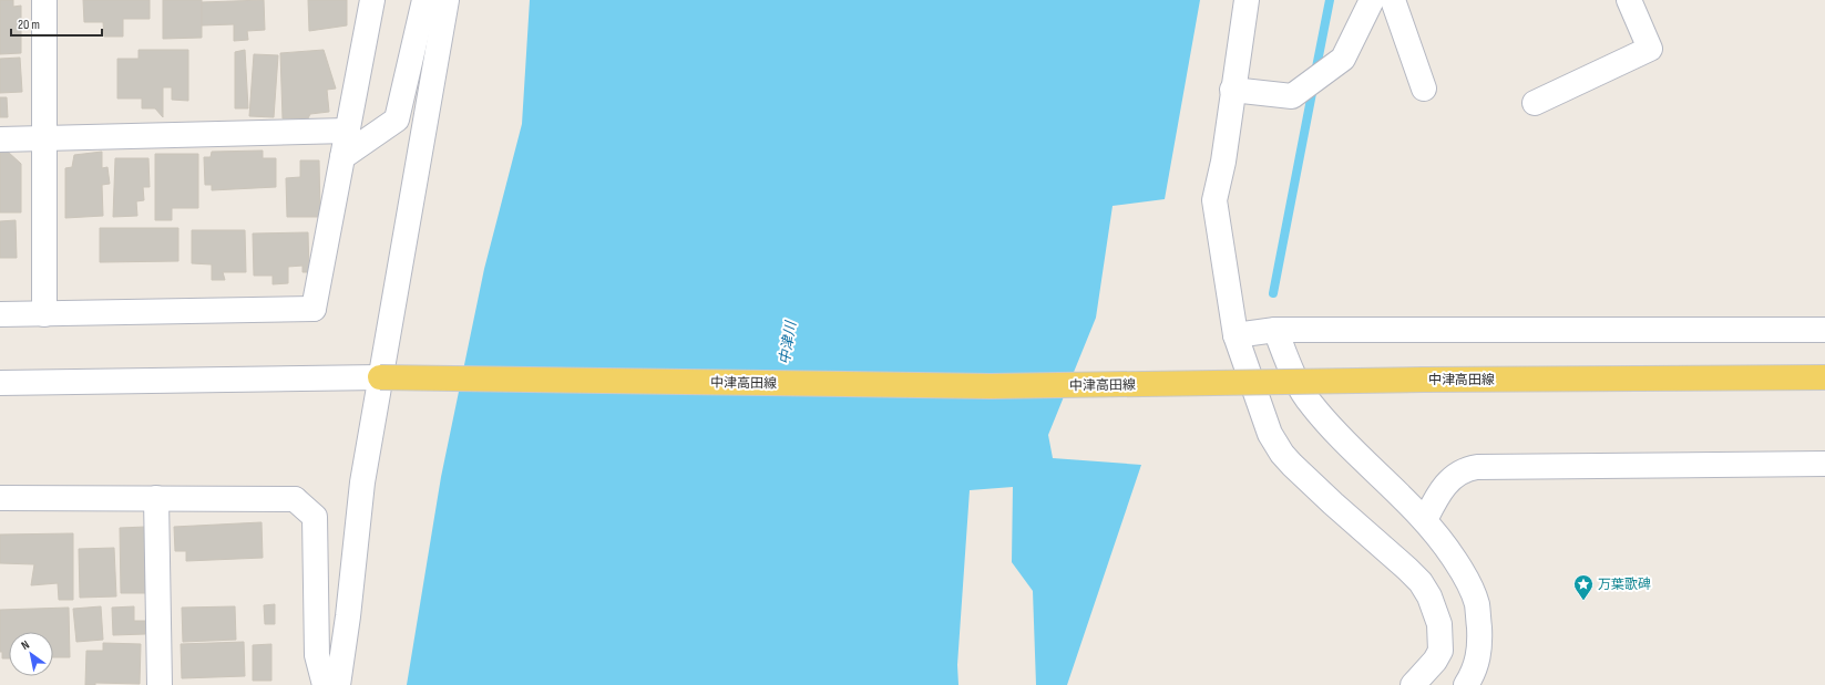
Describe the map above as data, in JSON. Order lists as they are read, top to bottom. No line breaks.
{"streets":{"main road":["中津高田線"]},"water":["中津川"],"places":{"place":["万葉歌碑"]},"scale_bar":"20 m","north":"top left"}
